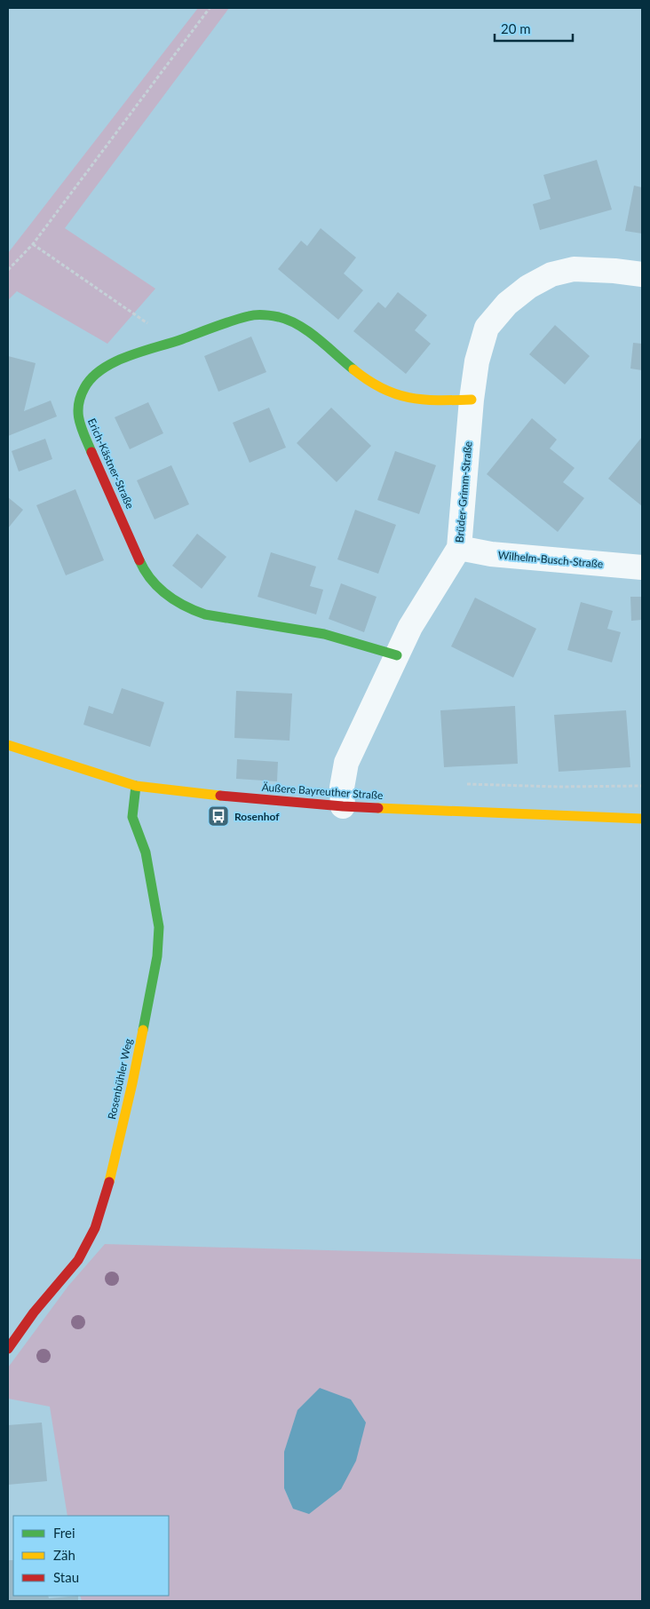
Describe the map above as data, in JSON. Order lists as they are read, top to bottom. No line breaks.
{"streets":{"street":["Erich-Kästner-Straße","Brüder-Grimm-Straße","Wilhelm-Busch-Straße","Äußere Bayreuther Straße","Rosenbühler Weg"]},"crossings":[["Erich-Kästner-Straße","Brüder-Grimm-Straße"],["Brüder-Grimm-Straße","Wilhelm-Busch-Straße"],["Brüder-Grimm-Straße","Äußere Bayreuther Straße"],["Äußere Bayreuther Straße","Rosenbühler Weg"]],"places":{"bus stop":["Rosenhof"]},"legend":["Frei","Zäh","Stau"],"scale_bar":"20 m"}
